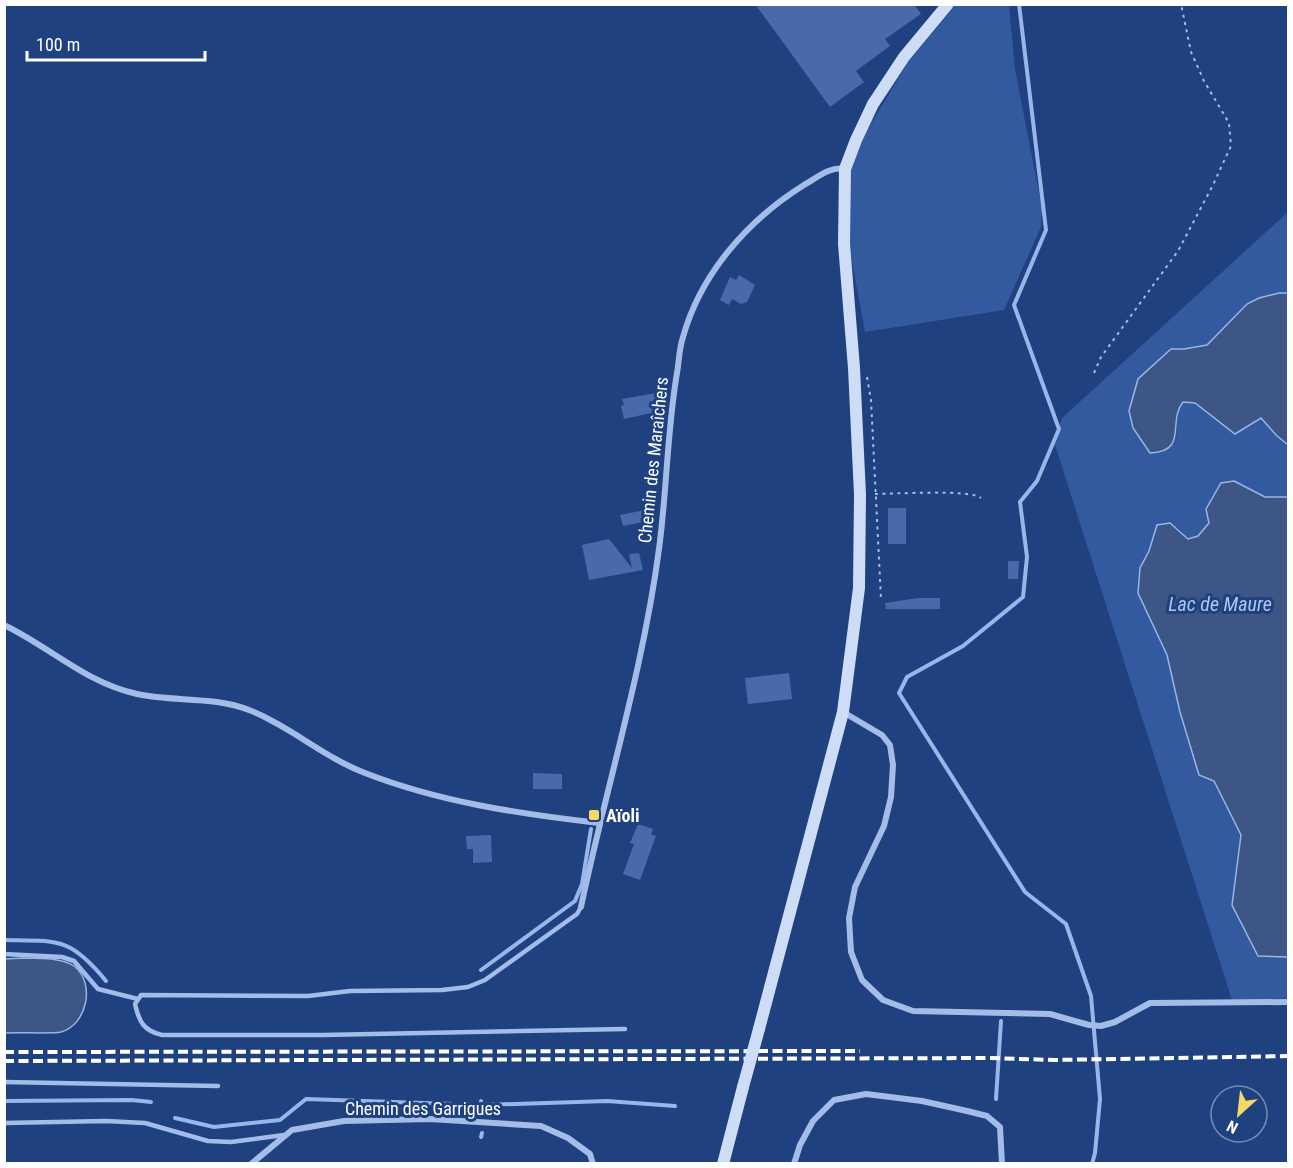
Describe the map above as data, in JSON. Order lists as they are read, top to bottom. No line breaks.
{"streets":{"street":["Chemin des Maraîchers","Chemin des Garrigues"]},"water":["Lac de Maure"],"places":{"transit":["Aïoli"]},"scale_bar":"100 m","north":"bottom left"}
